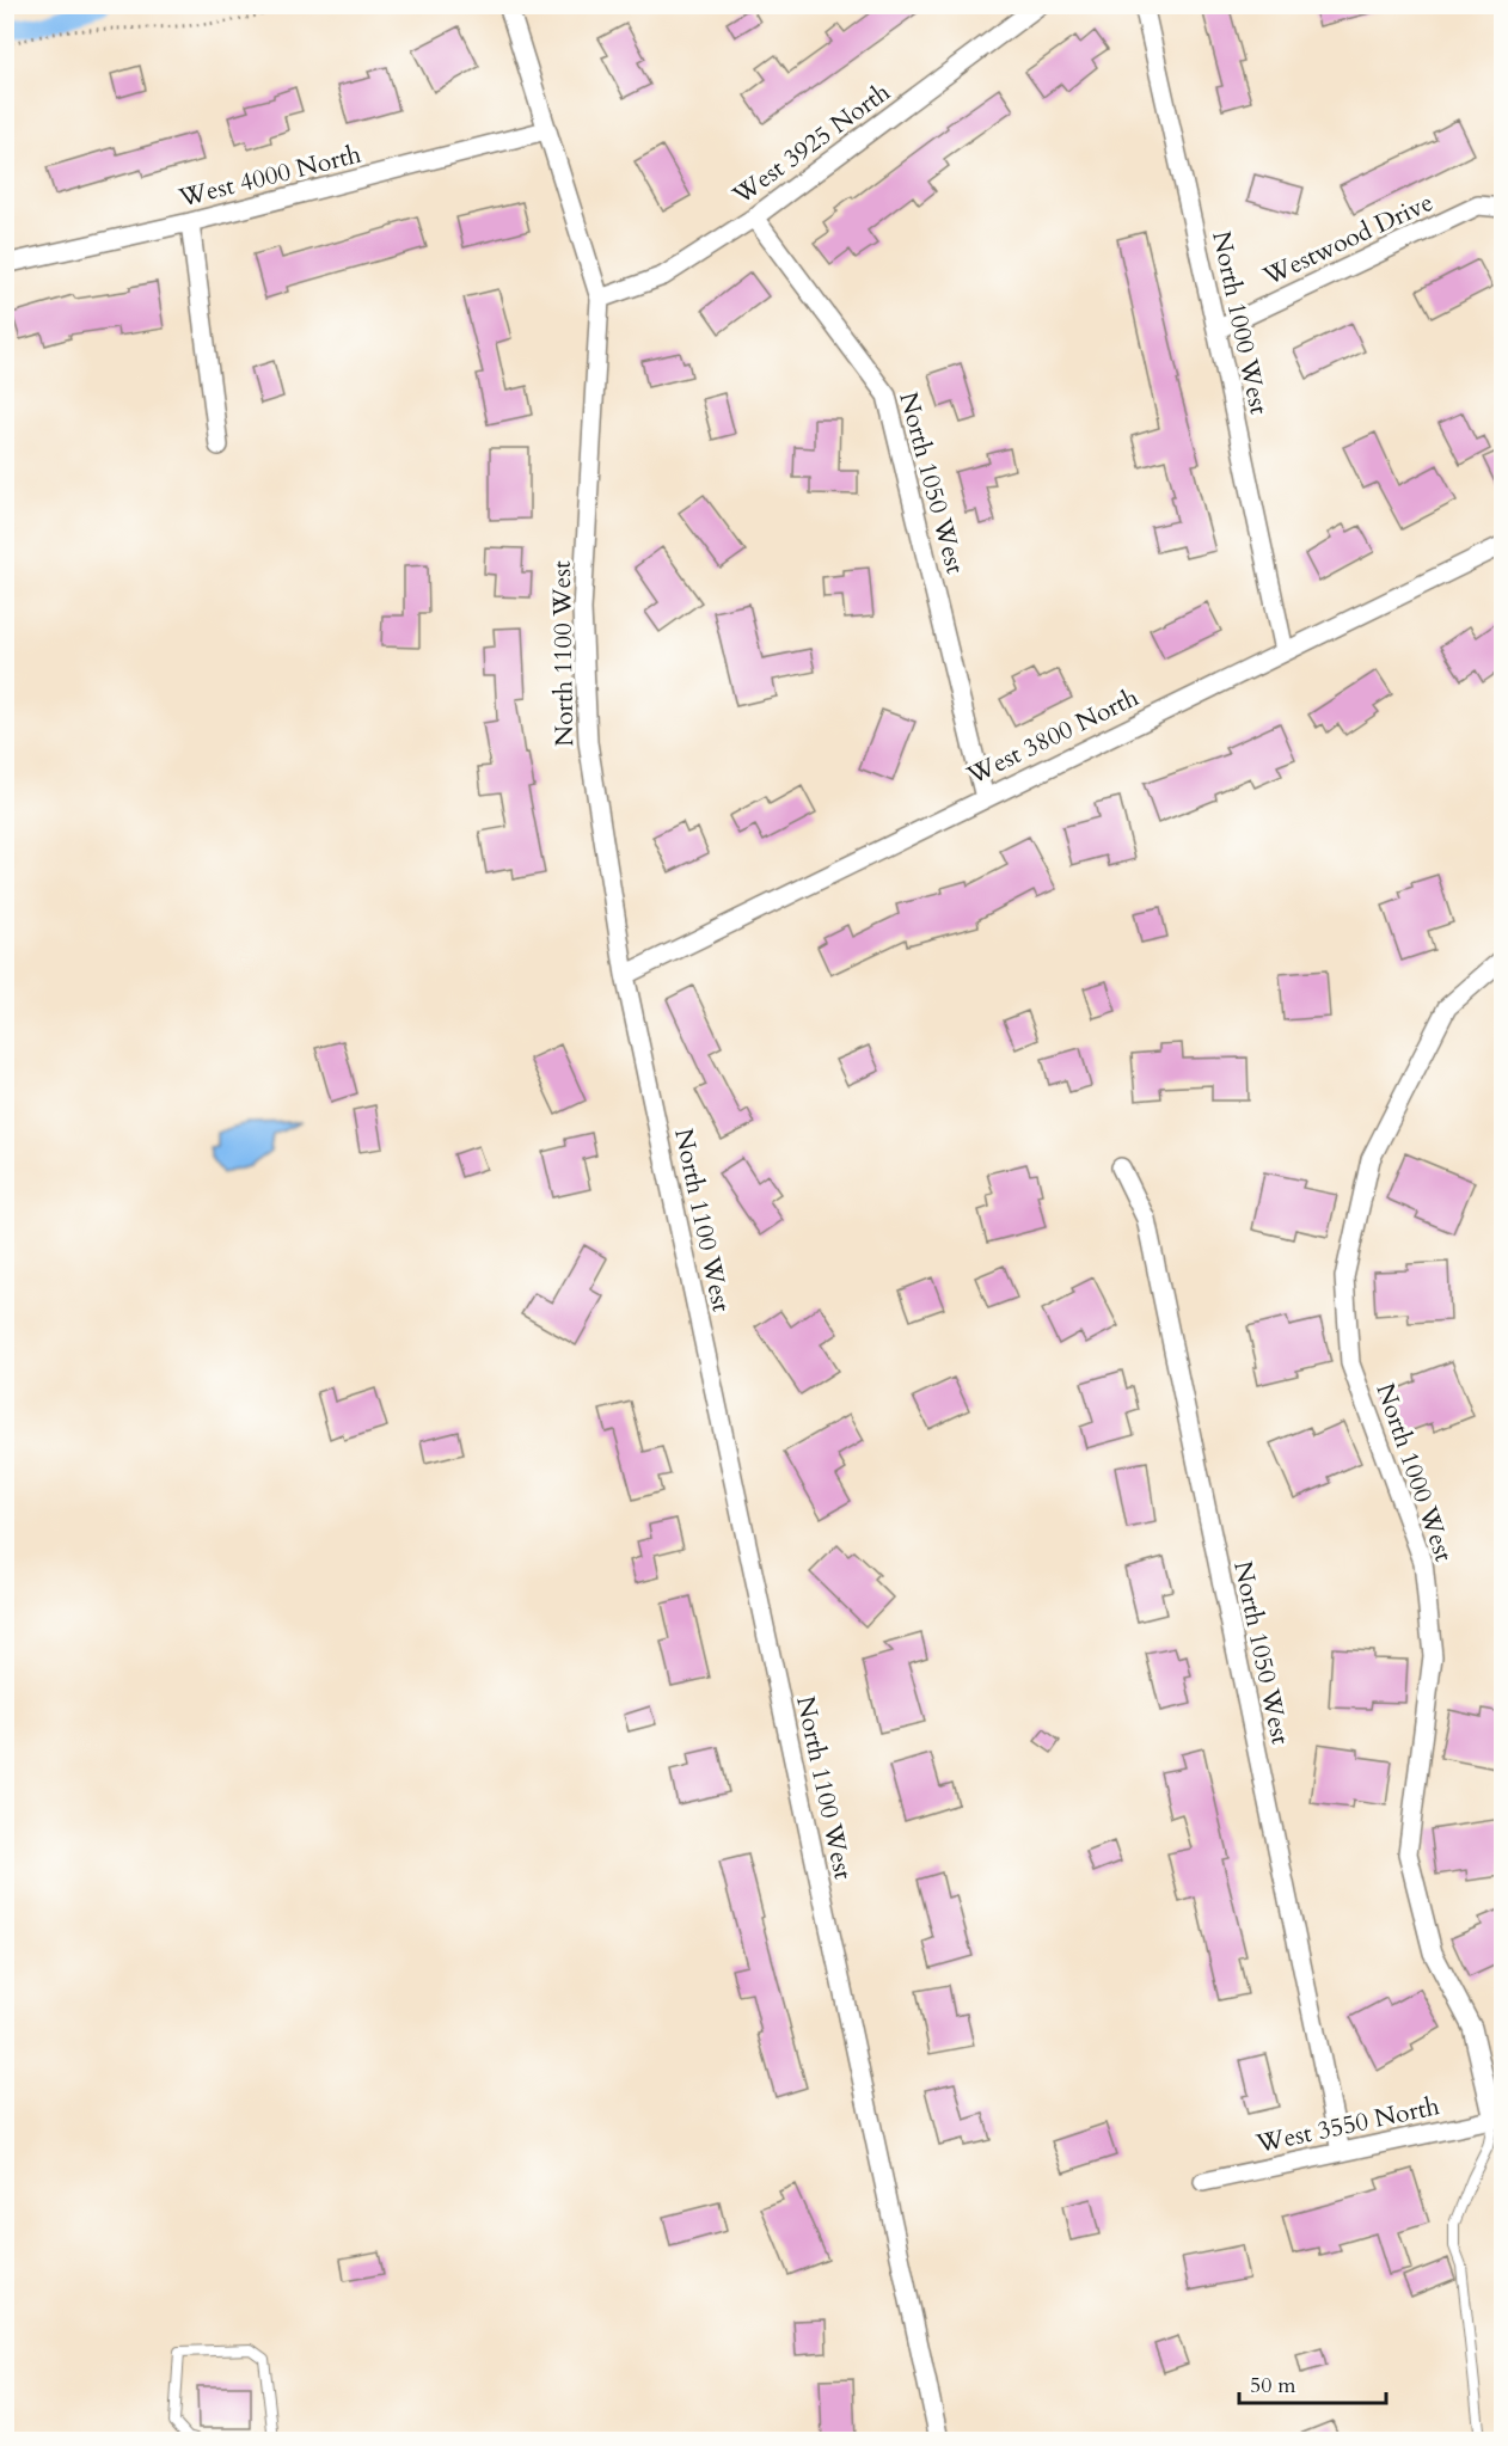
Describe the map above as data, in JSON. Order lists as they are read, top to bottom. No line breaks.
{"streets":{"street":["West 3925 North","West 4000 North","Westwood Drive","North 1000 West","North 1050 West","North 1100 West","West 3800 North","West 3550 North"]},"crossings":[["West 3925 North","North 1050 West"],["West 3925 North","North 1100 West"],["West 4000 North","North 1100 West"],["Westwood Drive","North 1000 West"],["North 1000 West","West 3800 North"],["North 1000 West","West 3550 North"],["North 1050 West","West 3800 North"],["North 1050 West","West 3550 North"],["North 1100 West","West 3800 North"]],"scale_bar":"50 m"}
